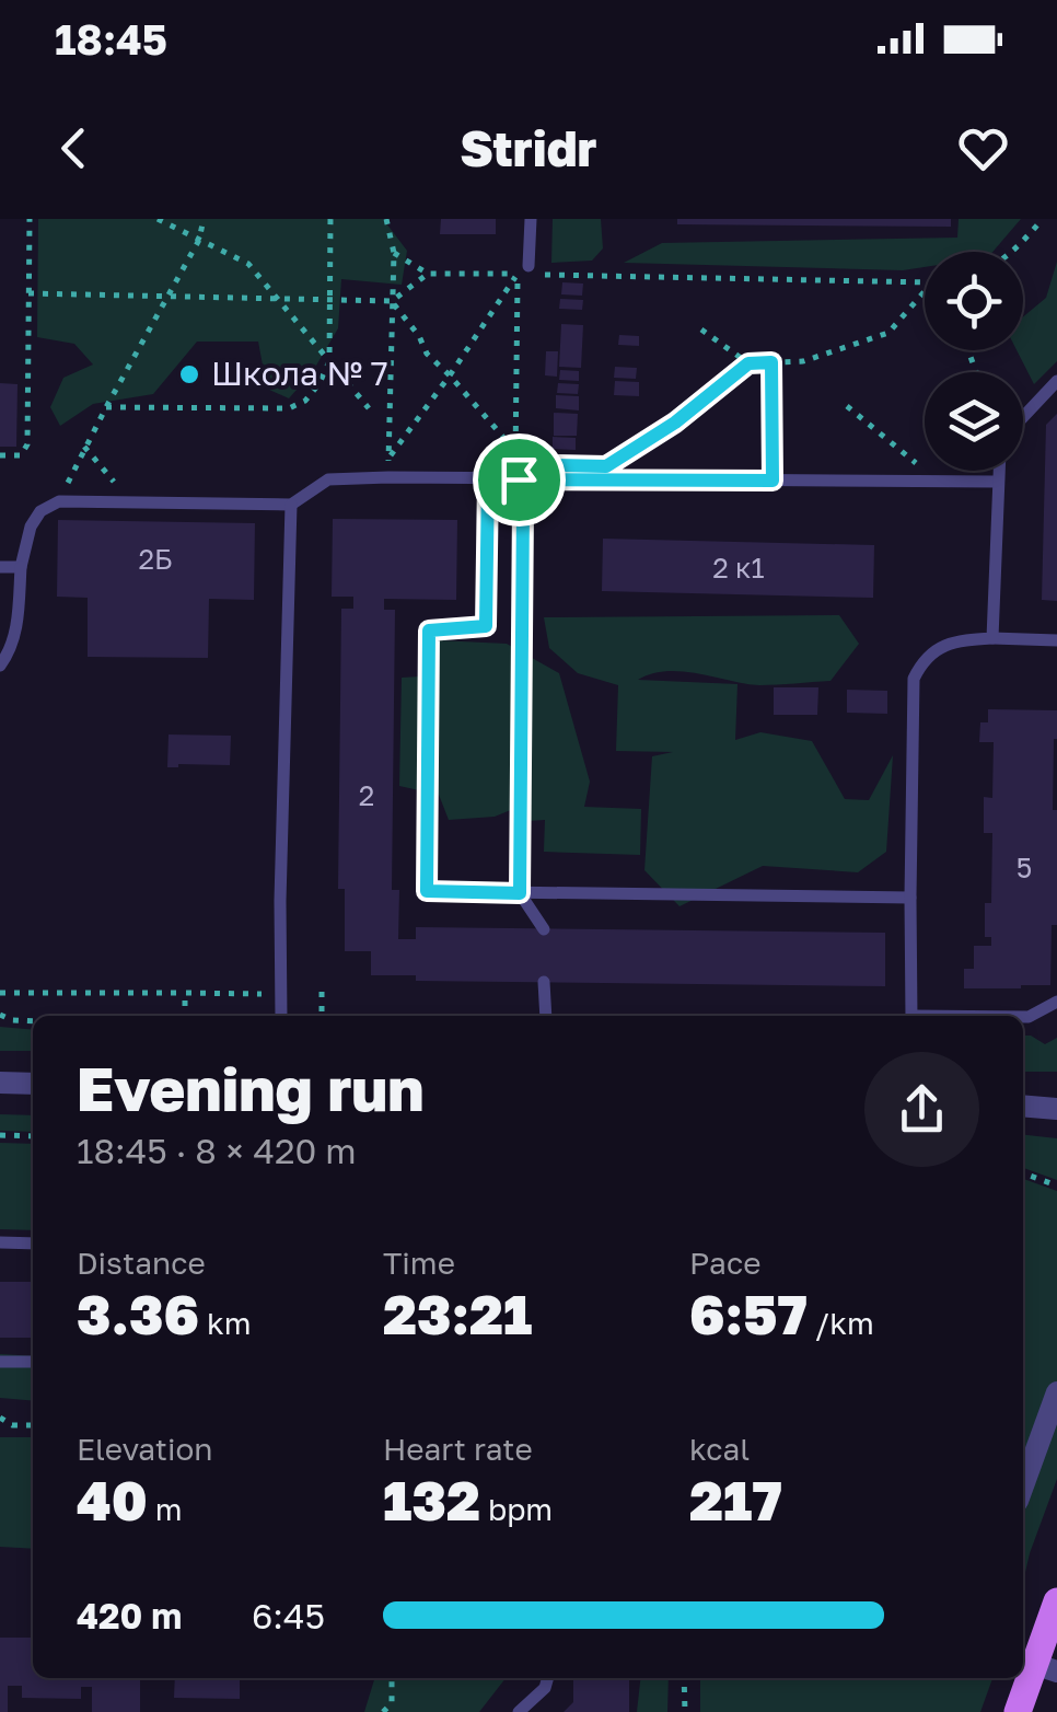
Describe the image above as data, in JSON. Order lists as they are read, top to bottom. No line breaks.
{"places":["Школа № 7"],"house_numbers":["2Б","2 к1","2","5"],"page":{"status":"18:45","header":"Stridr","heading":["Evening run","18:45 · 8 × 420 m"],"stats":[["Distance","3.36 km"],["Time","23:21"],["Pace","6:57 /km"],["Elevation","40 m"],["Heart rate","132 bpm"],["kcal","217"]],"list":[{"name":"420 m","note":"6:45"}]}}
